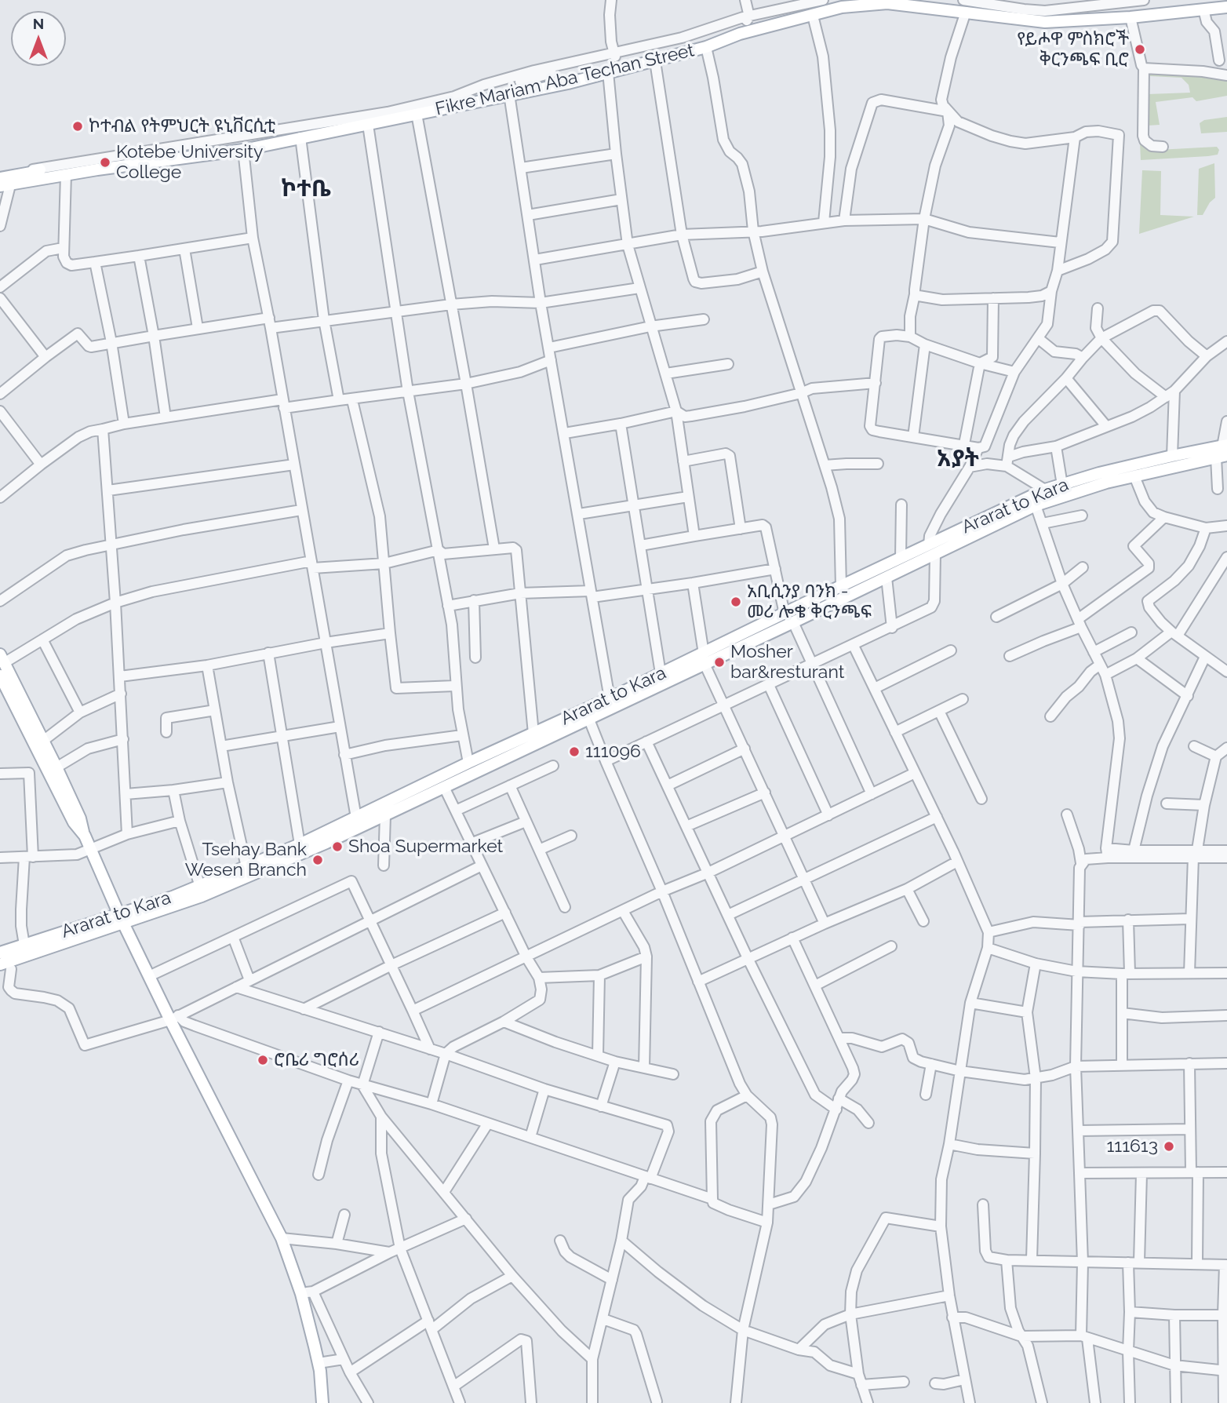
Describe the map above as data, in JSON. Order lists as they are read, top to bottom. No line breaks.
{"streets":{"main road":["Fikre Mariam Aba Techan Street","Ararat to Kara"]},"districts":["ኮተቤ","አያት"],"places":["የይሖዋ ምስክሮች ቅርንጫፍ ቢሮ","ኮተብል የትምህርት ዩኒቨርሲቲ","Kotebe University College","አቢሲንያ ባንክ - መሪ ሎቄ ቅርንጫፍ","Mosher bar&resturant","111096","Shoa Supermarket","Tsehay Bank Wesen Branch","ሮቤሪ ግሮሰሪ","111613"],"north":"top"}
